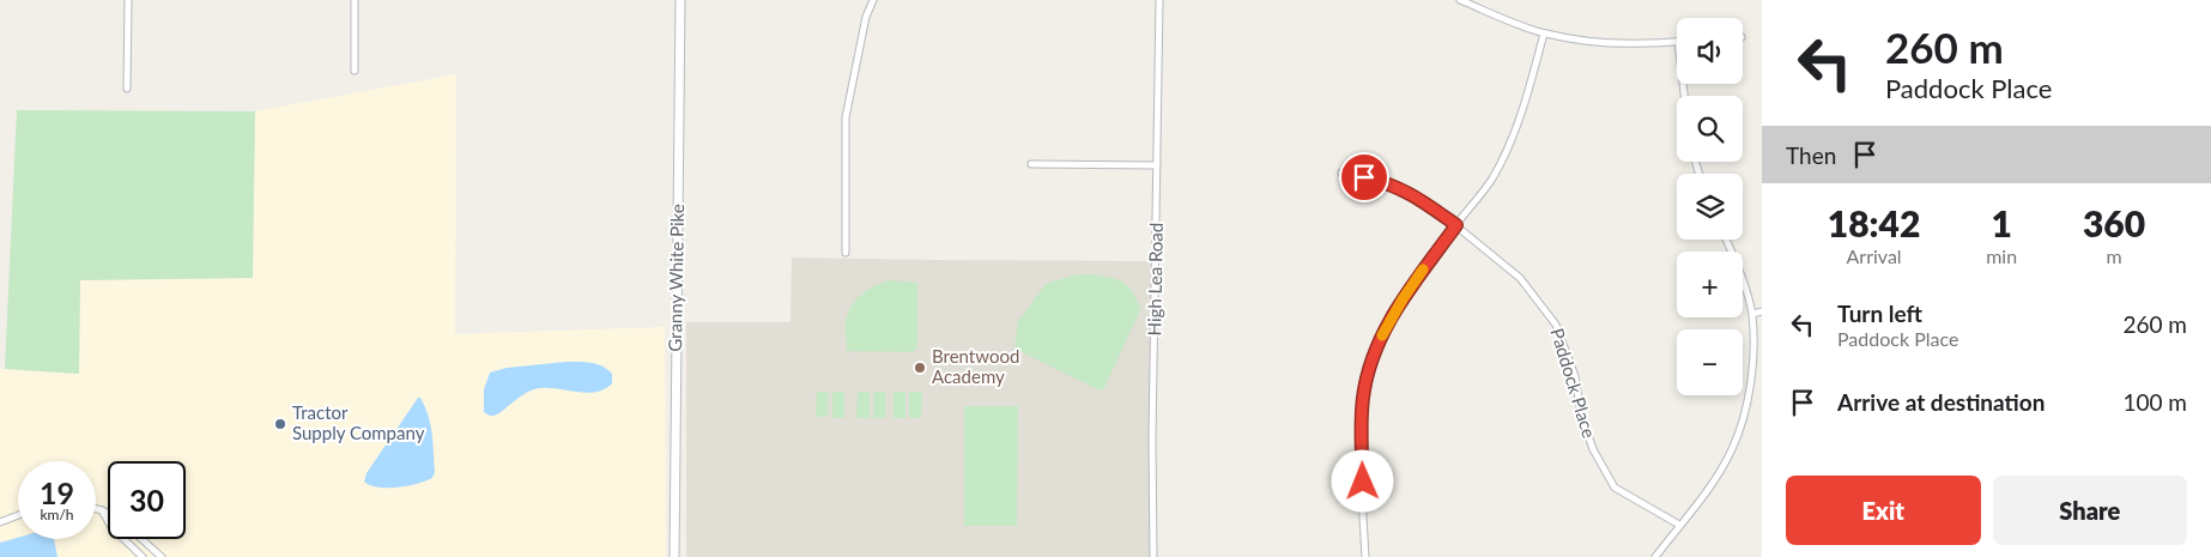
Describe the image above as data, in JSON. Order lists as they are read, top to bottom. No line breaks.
{"streets":{"main road":["Granny White Pike"],"street":["High Lea Road","Paddock Place"]},"places":["Brentwood Academy","Tractor Supply Company"],"page":{"turn":["260 m","Paddock Place"],"map_buttons":["+","−"],"then":"Then","eta":["18:42","Arrival","1","min","360","m"],"list":[{"name":"Turn left","note":"Paddock Place","value":"260 m"},{"name":"Arrive at destination","value":"100 m"}],"speed":"19 km/h","limit":"30","buttons":["Exit","Share"]}}
